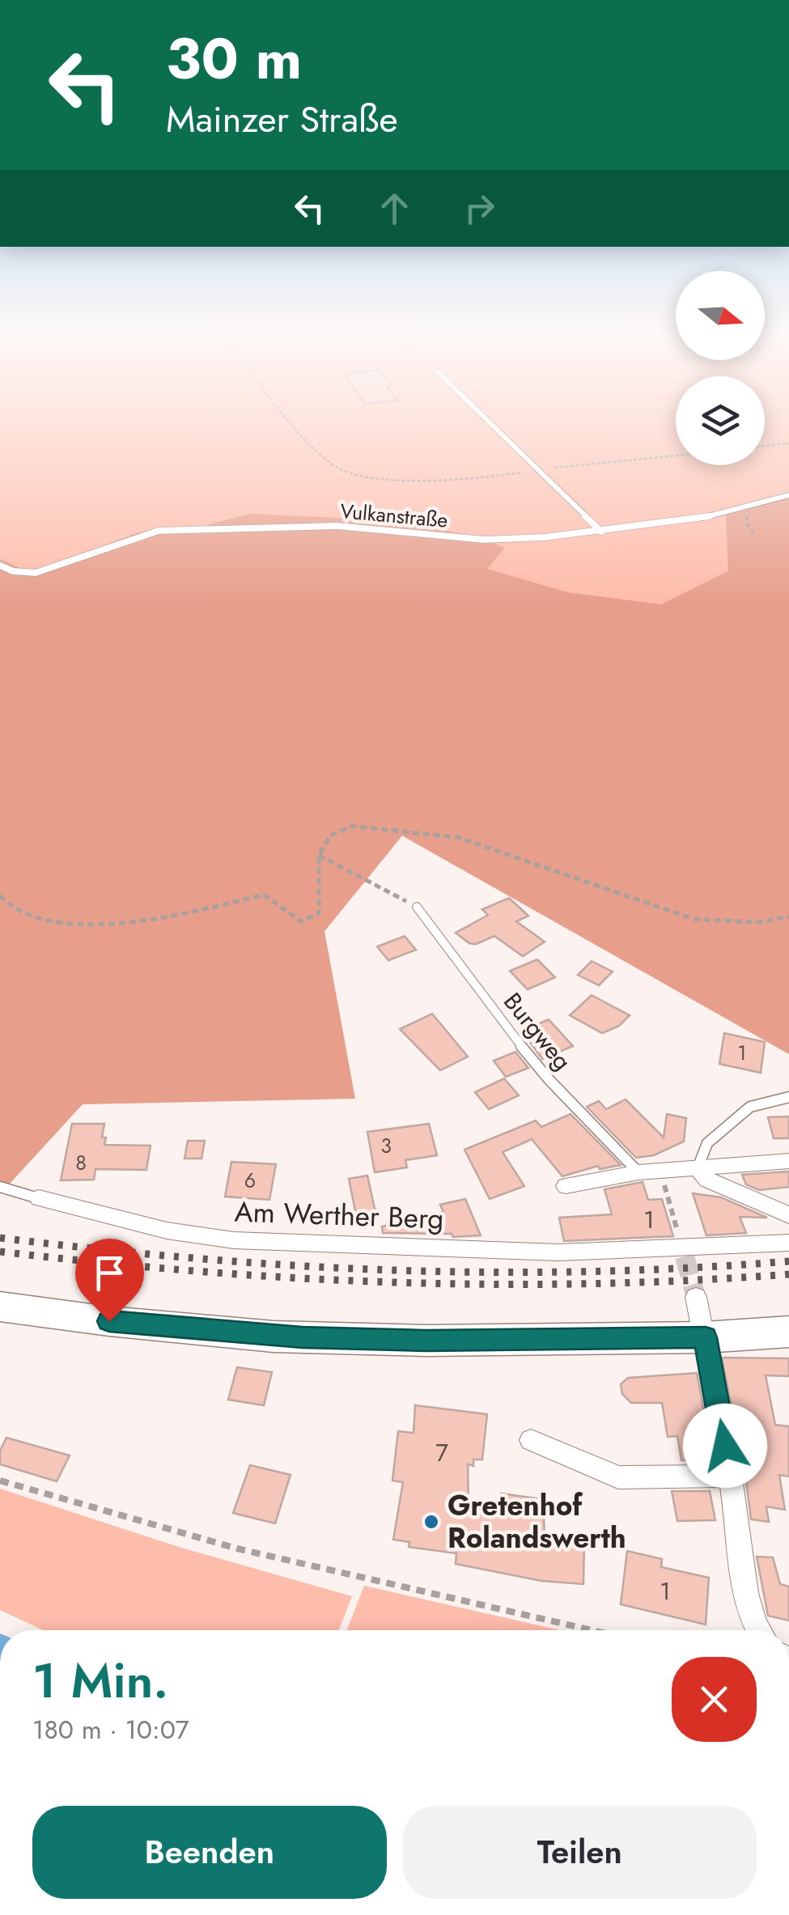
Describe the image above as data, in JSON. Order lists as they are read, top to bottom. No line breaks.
{"streets":{"street":["Am Werther Berg"],"lane":["Vulkanstraße","Burgweg"]},"places":["Gretenhof Rolandswerth"],"house_numbers":["1","3","8","6","1","7","1"],"north":"right","page":{"turn":["30 m","Mainzer Straße"],"heading":["1 Min.","180 m · 10:07"],"buttons":["Beenden","Teilen"]}}
